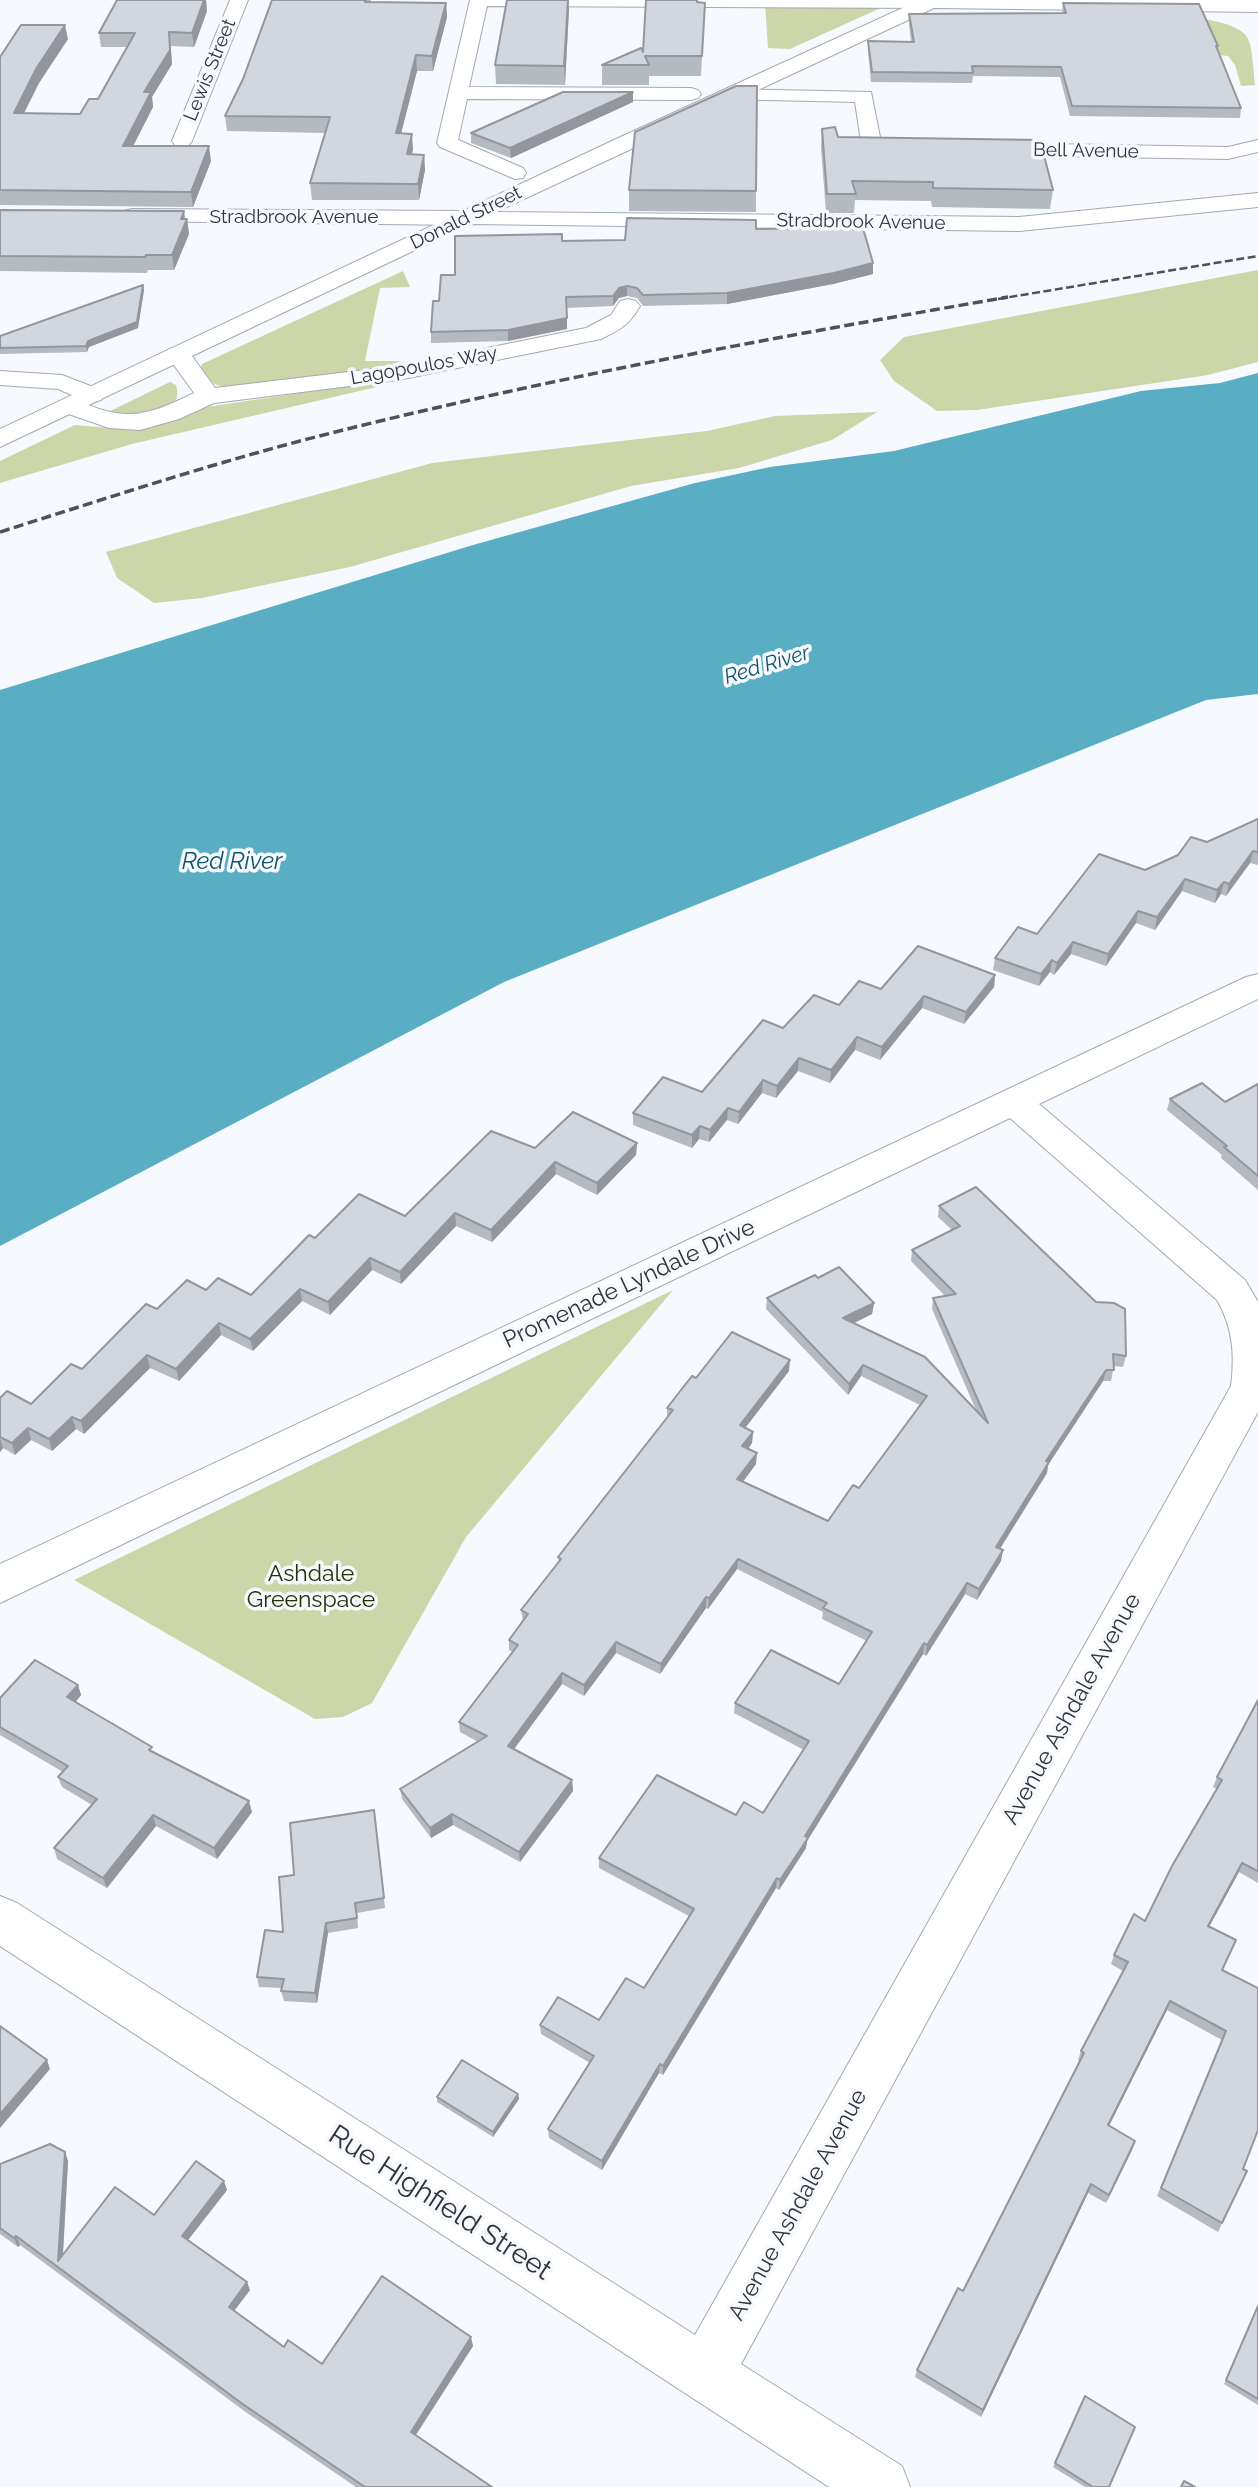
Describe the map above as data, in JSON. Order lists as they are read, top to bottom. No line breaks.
{"streets":{"street":["Lewis Street","Bell Avenue","Stradbrook Avenue","Donald Street","Lagopoulos Way","Promenade Lyndale Drive","Avenue Ashdale Avenue","Rue Highfield Street"]},"crossings":[["Stradbrook Avenue","Donald Street"],["Donald Street","Lagopoulos Way"],["Promenade Lyndale Drive","Avenue Ashdale Avenue"],["Avenue Ashdale Avenue","Rue Highfield Street"]],"water":["Red River"],"parks":["Ashdale Greenspace"]}
